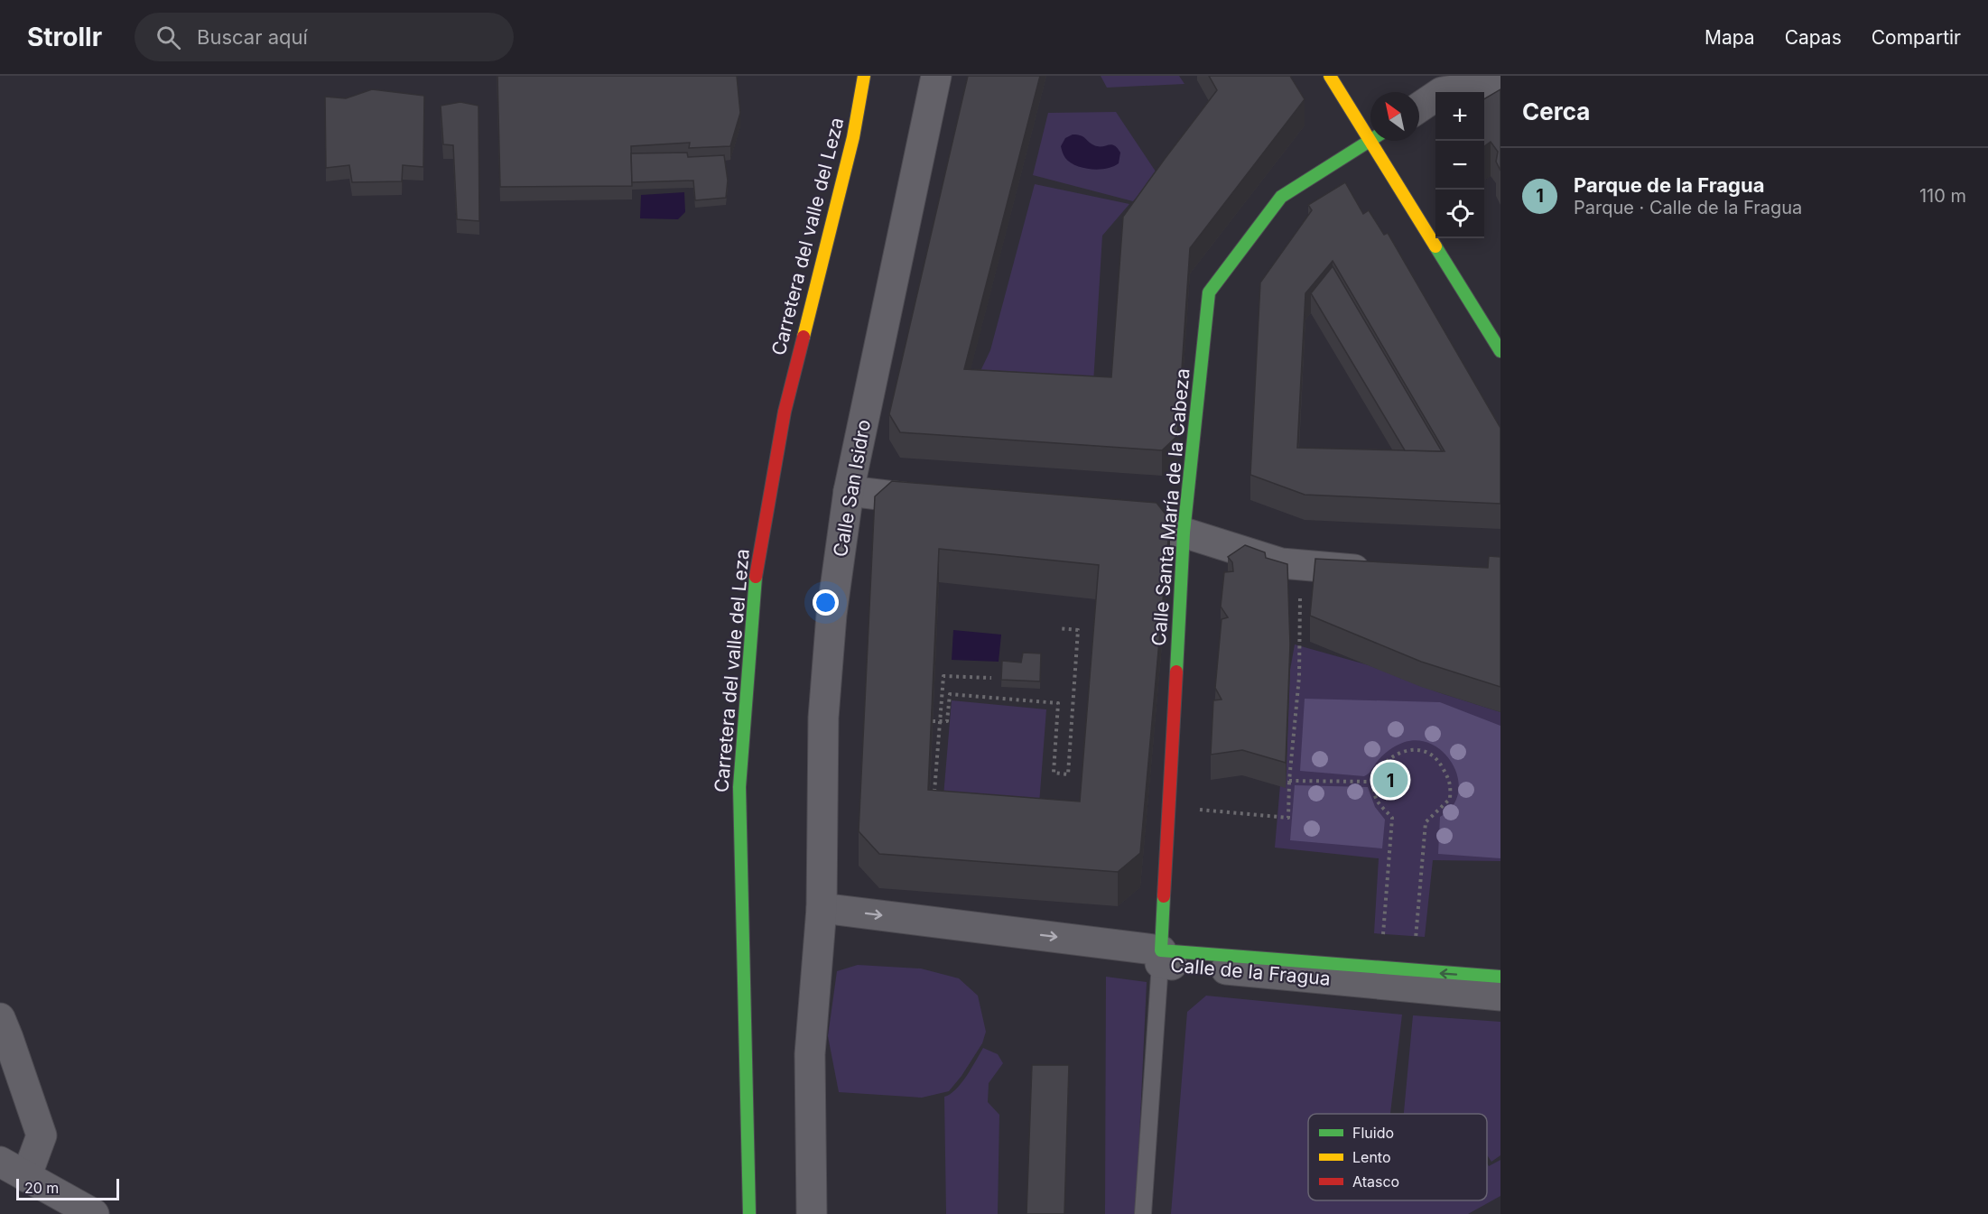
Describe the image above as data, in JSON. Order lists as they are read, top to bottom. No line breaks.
{"streets":{"main road":["Carretera del valle del Leza","Calle Santa María de la Cabeza"],"street":["Calle San Isidro","Calle de la Fragua"]},"crossings":[["Calle San Isidro","Calle de la Fragua"],["Calle Santa María de la Cabeza","Calle de la Fragua"]],"one_way":["Calle de la Fragua"],"legend":["Fluido","Lento","Atasco"],"scale_bar":"20 m","north":"top left","page":{"header":"Strollr","search":"Buscar aquí","nav":["Mapa","Capas","Compartir"],"heading":"Cerca","map_buttons":["+","−"],"list":[{"mark":"1","name":"Parque de la Fragua","note":"Parque · Calle de la Fragua","value":"110 m"}],"pins":"1","scale":"20 m"}}
